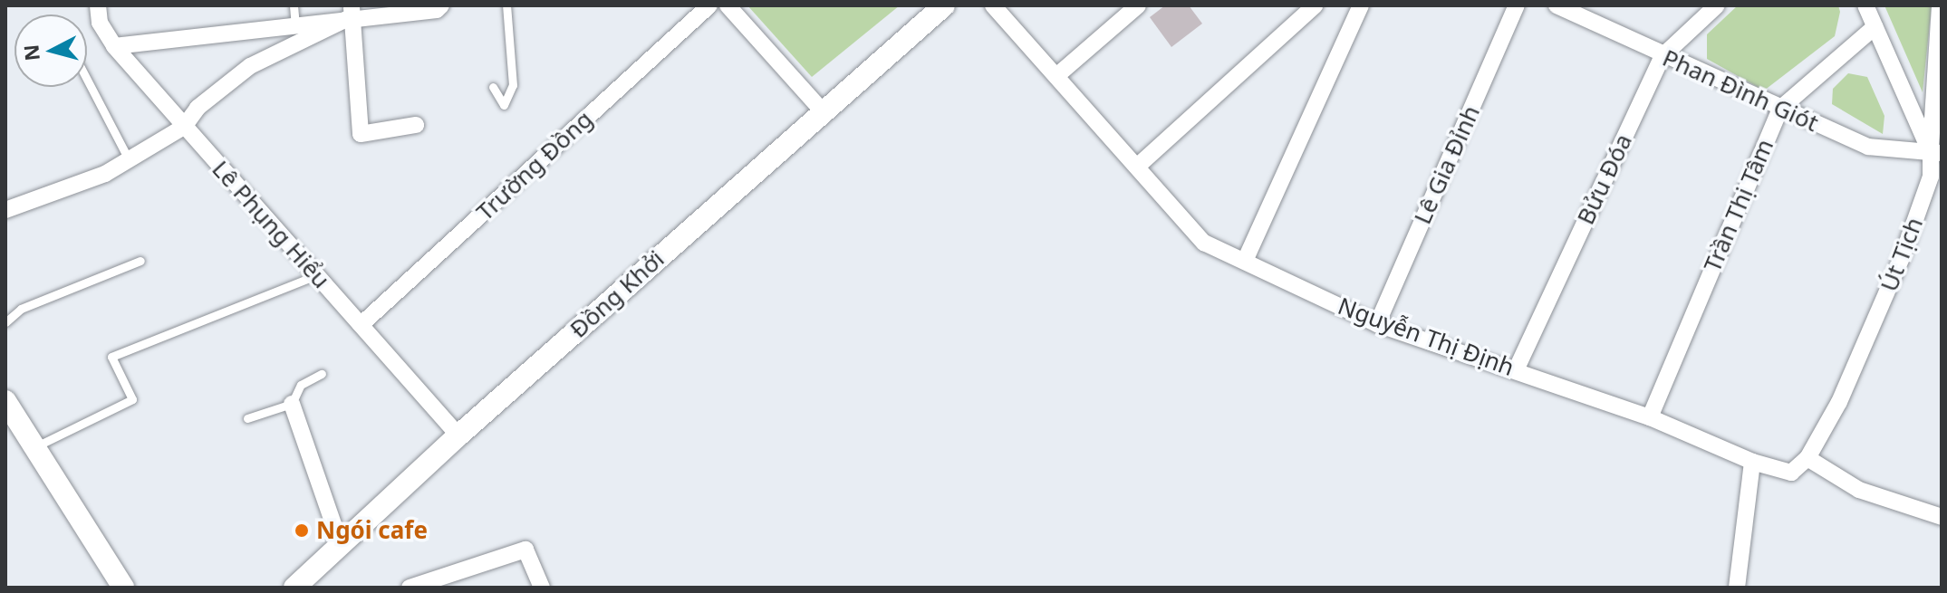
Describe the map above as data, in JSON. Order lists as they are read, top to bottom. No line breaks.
{"streets":{"street":["Phan Đình Giót","Lê Gia Đỉnh","Trường Đồng","Bửu Đóa","Trần Thị Tâm","Lê Phụng Hiểu","Út Tịch","Đồng Khởi","Nguyễn Thị Định"]},"crossings":[["Phan Đình Giót","Bửu Đóa"],["Phan Đình Giót","Trần Thị Tâm"],["Phan Đình Giót","Út Tịch"],["Lê Gia Đỉnh","Nguyễn Thị Định"],["Trường Đồng","Lê Phụng Hiểu"],["Bửu Đóa","Nguyễn Thị Định"],["Trần Thị Tâm","Nguyễn Thị Định"],["Lê Phụng Hiểu","Đồng Khởi"],["Út Tịch","Nguyễn Thị Định"]],"places":["Ngói cafe"],"north":"left"}
